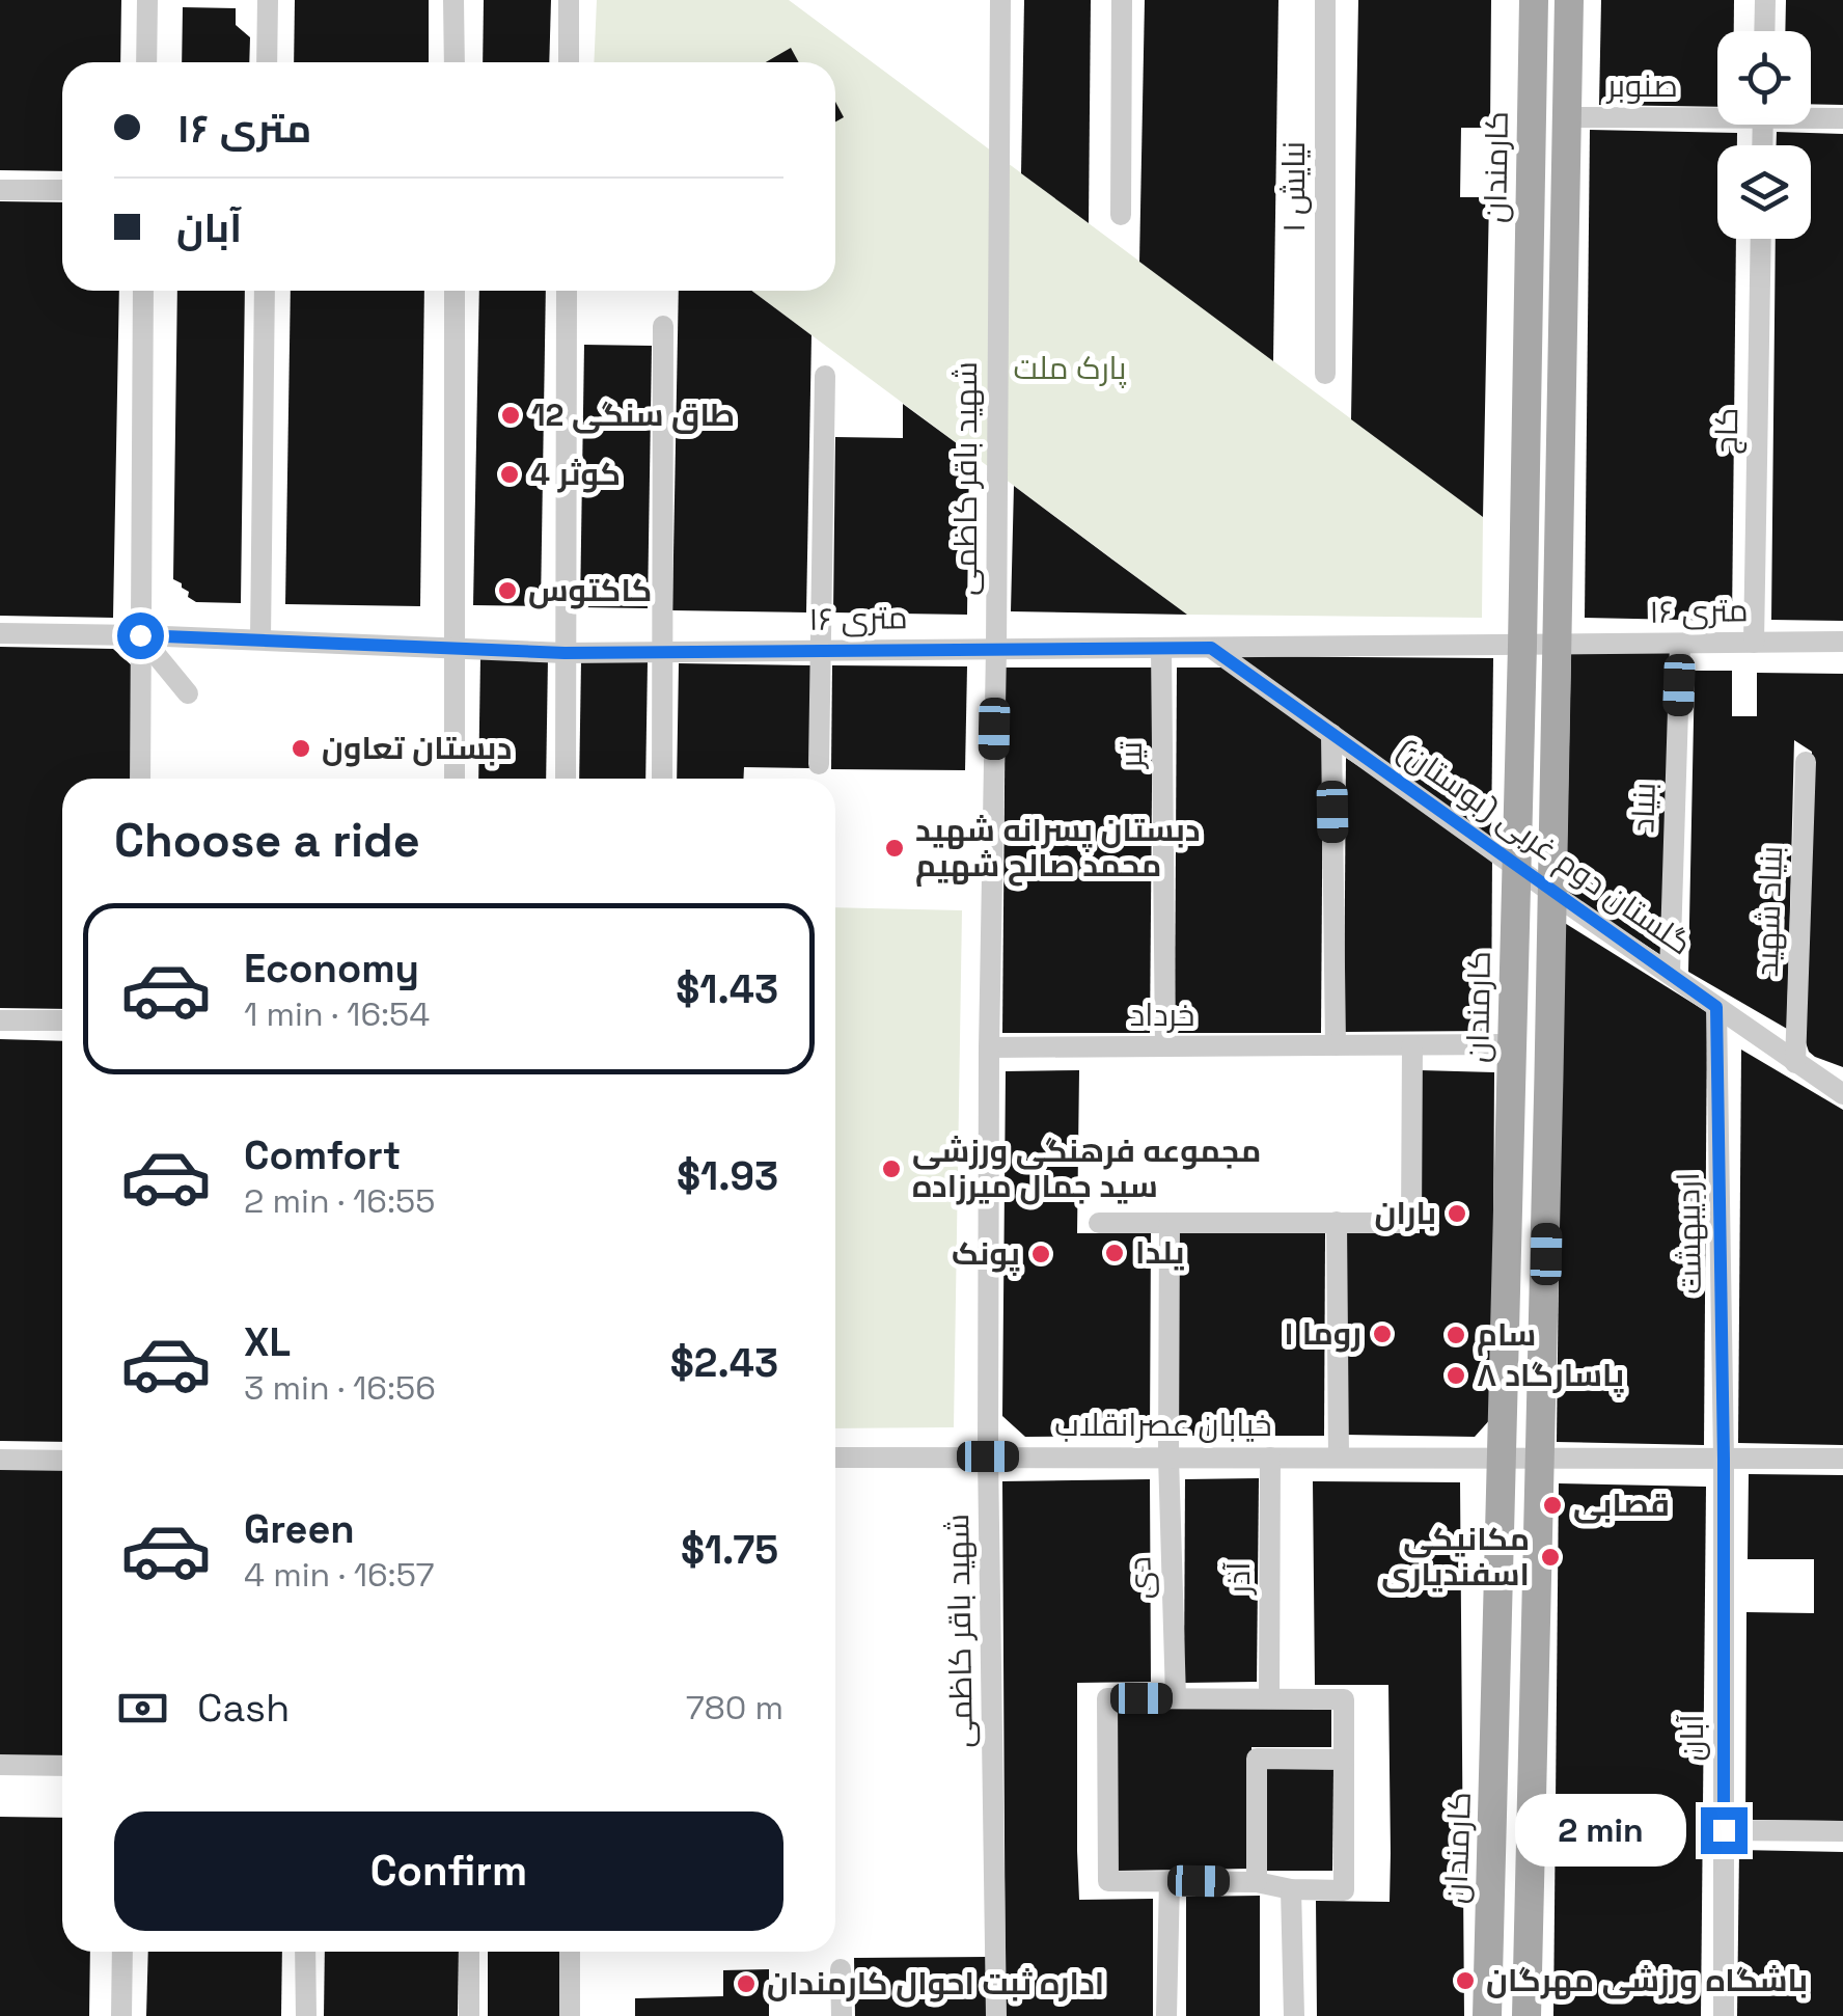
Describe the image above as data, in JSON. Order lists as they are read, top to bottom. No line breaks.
{"streets":{"main road":["کارمندان"],"street":["صنوبر","نیایش ۱","کاج","شهید باقر کاظمی","۱۶ متری","تیر","بنیاد","گلستان دوم غربی (بوستان)","بنیاد شهید","خرداد","اردیبهشت","خیابان عصرانقلاب","دی","آذر","آبان"]},"crossings":[["کارمندان","۱۶ متری"],["کارمندان","گلستان دوم غربی (بوستان)"],["کارمندان","خرداد"],["کارمندان","خیابان عصرانقلاب"],["کاج","۱۶ متری"],["شهید باقر کاظمی","۱۶ متری"],["شهید باقر کاظمی","خرداد"],["شهید باقر کاظمی","خیابان عصرانقلاب"],["۱۶ متری","تیر"],["۱۶ متری","بنیاد"],["۱۶ متری","گلستان دوم غربی (بوستان)"],["تیر","خرداد"],["بنیاد","گلستان دوم غربی (بوستان)"],["گلستان دوم غربی (بوستان)","بنیاد شهید"],["گلستان دوم غربی (بوستان)","اردیبهشت"],["اردیبهشت","خیابان عصرانقلاب"],["اردیبهشت","آبان"],["خیابان عصرانقلاب","دی"],["خیابان عصرانقلاب","آذر"],["خیابان عصرانقلاب","آبان"]],"parks":["پارک ملت"],"places":["طاق سنگی 12","کوثر 4","کاکتوس","دبستان تعاون","دبستان پسرانه شهید محمد صالح شهیم","مجموعه فرهنگی ورزشی سید جمال میرزاده","باران","یلدا","پونک","روما ۱","سام","پاسارگاد ۸","قصابی","مکانیکی اسفندیاری","باشگاه ورزشی مهرگان","اداره ثبت احوال کارمندان"],"page":{"banner":["۱۶ متری","آبان"],"heading":"Choose a ride","list":[{"name":"Economy","note":"1 min · 16:54","value":"$1.43"},{"name":"Comfort","note":"2 min · 16:55","value":"$1.93"},{"name":"XL","note":"3 min · 16:56","value":"$2.43"},{"name":"Green","note":"4 min · 16:57","value":"$1.75"}],"pay":["Cash","780 m"],"buttons":"Confirm","bubble":"2 min"}}
